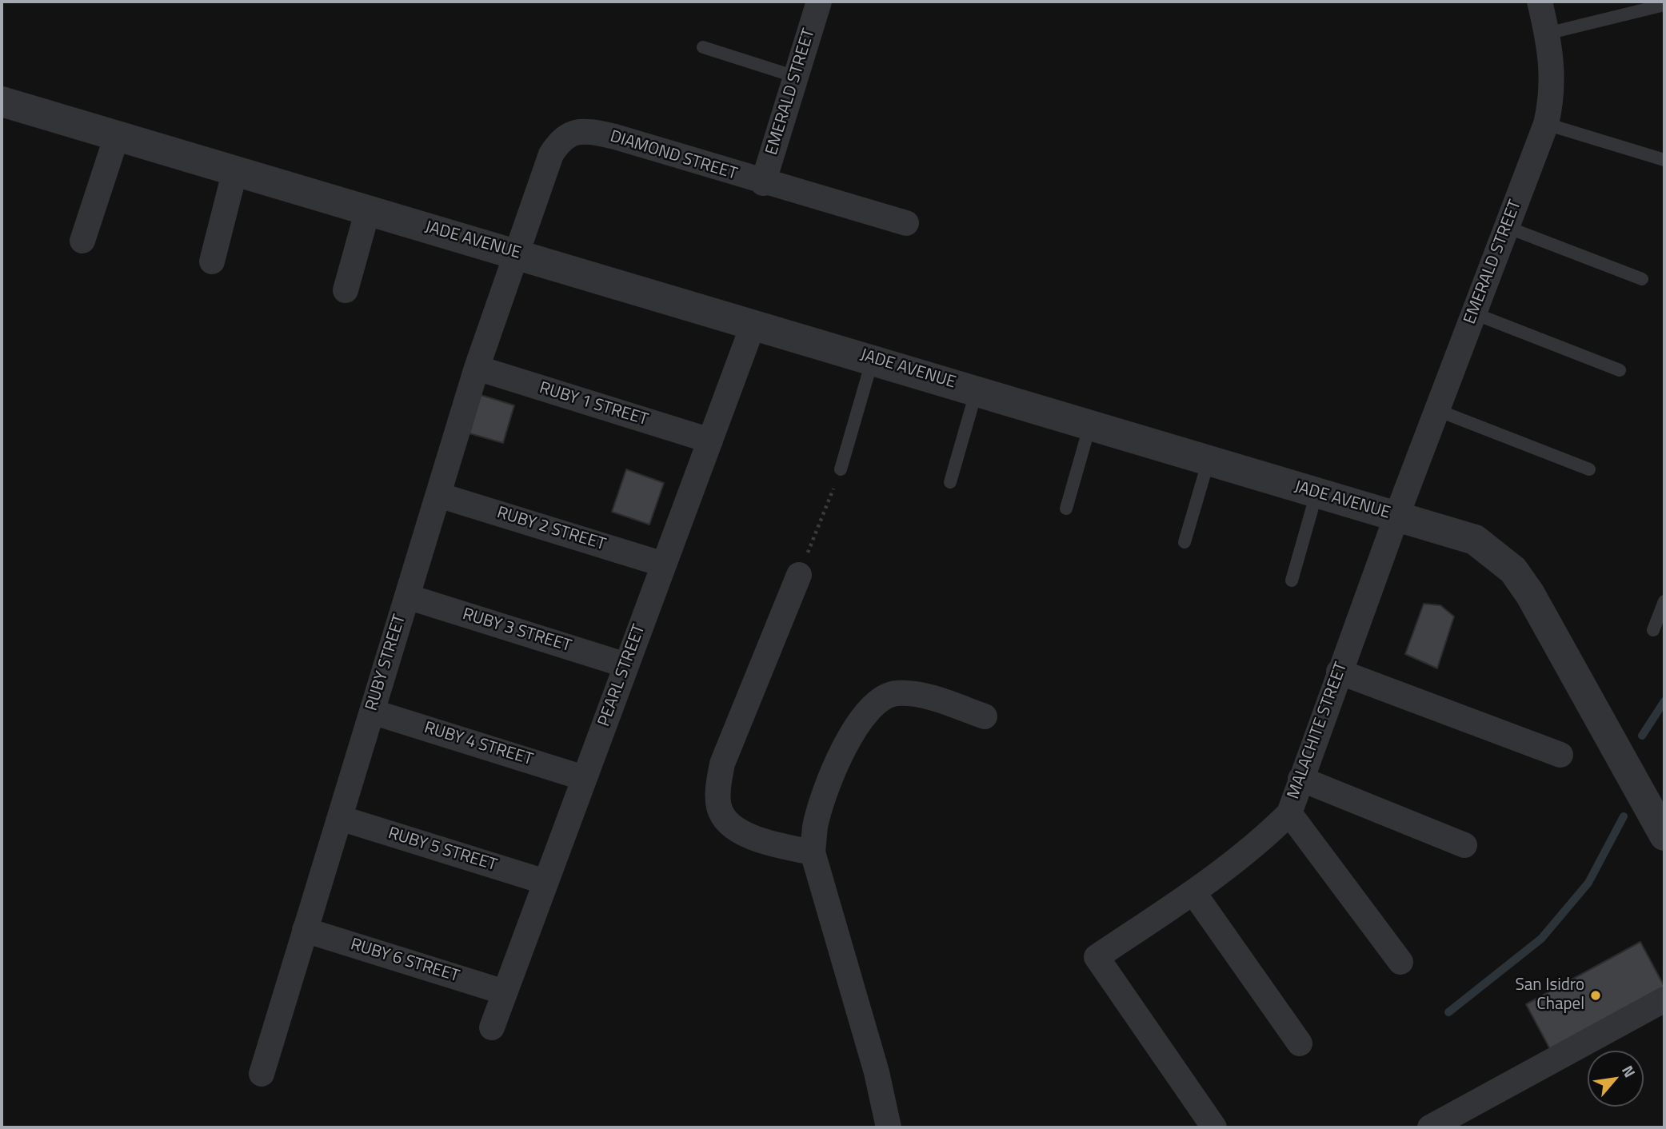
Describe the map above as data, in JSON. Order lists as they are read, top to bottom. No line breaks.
{"streets":{"street":["EMERALD STREET","DIAMOND STREET","JADE AVENUE","RUBY 1 STREET","RUBY 2 STREET","RUBY 3 STREET","RUBY STREET","PEARL STREET","MALACHITE STREET","RUBY 4 STREET","RUBY 5 STREET","RUBY 6 STREET"]},"crossings":[["EMERALD STREET","DIAMOND STREET"],["EMERALD STREET","JADE AVENUE"],["EMERALD STREET","MALACHITE STREET"],["DIAMOND STREET","JADE AVENUE"],["DIAMOND STREET","RUBY STREET"],["JADE AVENUE","RUBY STREET"],["JADE AVENUE","PEARL STREET"],["JADE AVENUE","MALACHITE STREET"],["RUBY 1 STREET","RUBY STREET"],["RUBY 1 STREET","PEARL STREET"],["RUBY 2 STREET","RUBY STREET"],["RUBY 2 STREET","PEARL STREET"],["RUBY 3 STREET","RUBY STREET"],["RUBY 3 STREET","PEARL STREET"],["RUBY STREET","RUBY 4 STREET"],["RUBY STREET","RUBY 5 STREET"],["RUBY STREET","RUBY 6 STREET"],["PEARL STREET","RUBY 4 STREET"],["PEARL STREET","RUBY 5 STREET"],["PEARL STREET","RUBY 6 STREET"]],"places":["San Isidro Chapel"],"north":"top right"}
